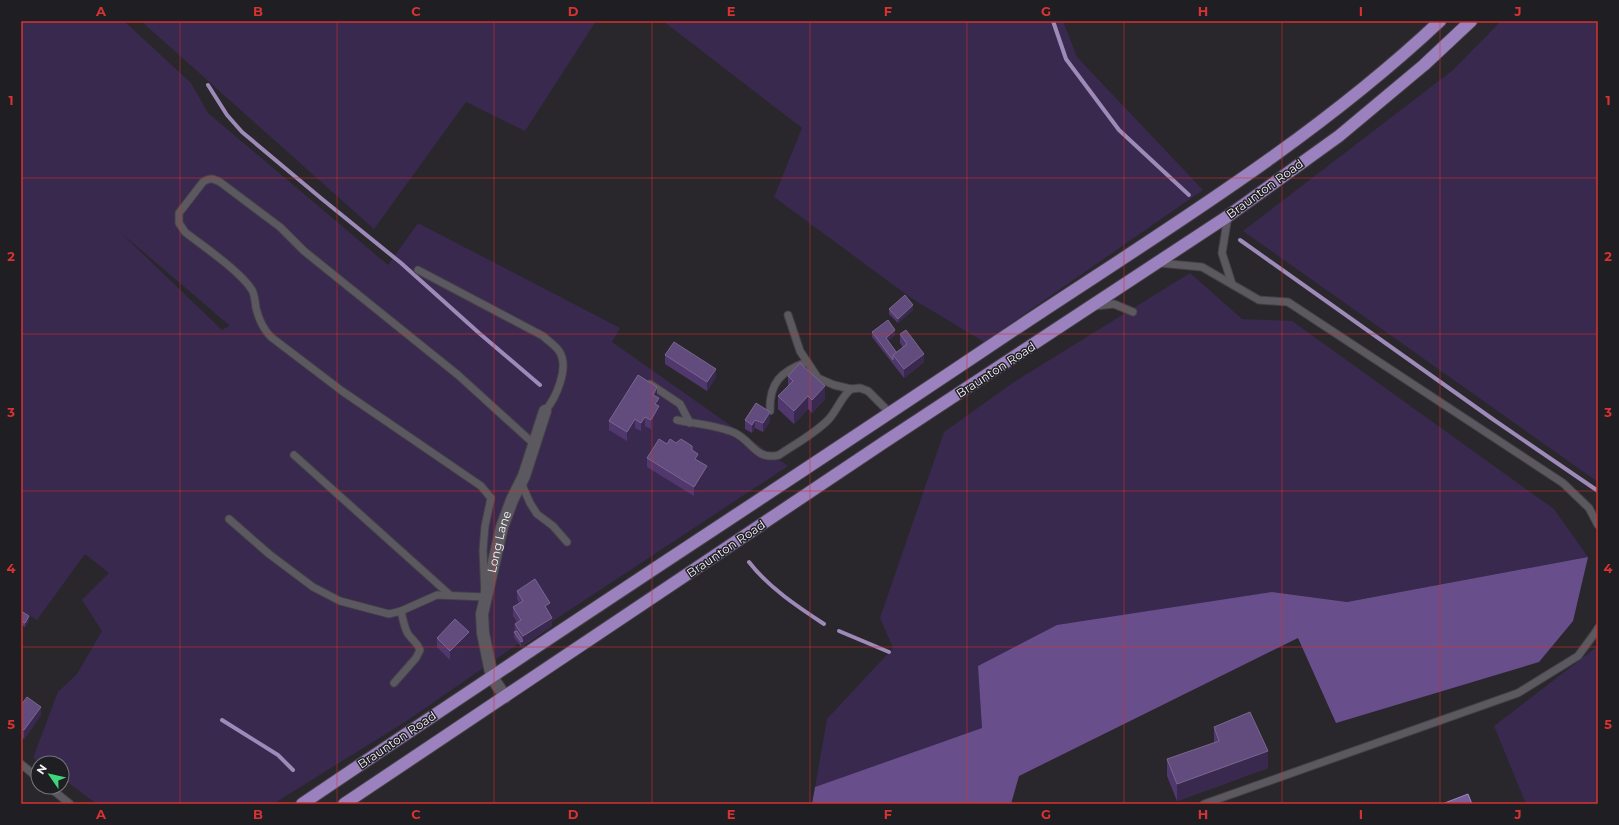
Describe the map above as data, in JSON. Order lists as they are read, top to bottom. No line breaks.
{"streets":{"main road":["Braunton Road"],"street":["Long Lane"]},"crossings":[["Braunton Road","Long Lane"]],"north":"top left","grid":{"columns":["A","B","C","D","E","F","G","H","I","J"],"rows":["1","2","3","4","5"]}}
